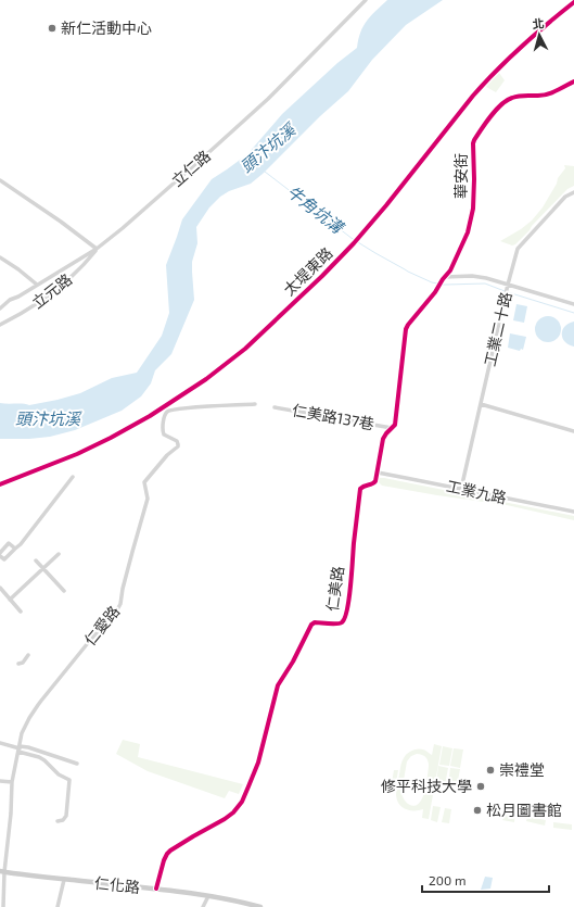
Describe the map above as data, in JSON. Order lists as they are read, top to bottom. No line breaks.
{"streets":{"main road":["仁化路"],"street":["立仁路","華安街","太堤東路","立元路","工業二十路","仁美路137巷","工業九路","仁美路","仁愛路"]},"crossings":[["立仁路","立元路"],["華安街","仁美路137巷"],["工業二十路","工業九路"],["工業九路","仁美路"],["仁美路","仁化路"],["仁愛路","仁化路"]],"water":["頭汴坑溪","牛角坑溝"],"places":["新仁活動中心","崇禮堂","修平科技大學","松月圖書館"],"scale_bar":"200 m","north":"top"}
